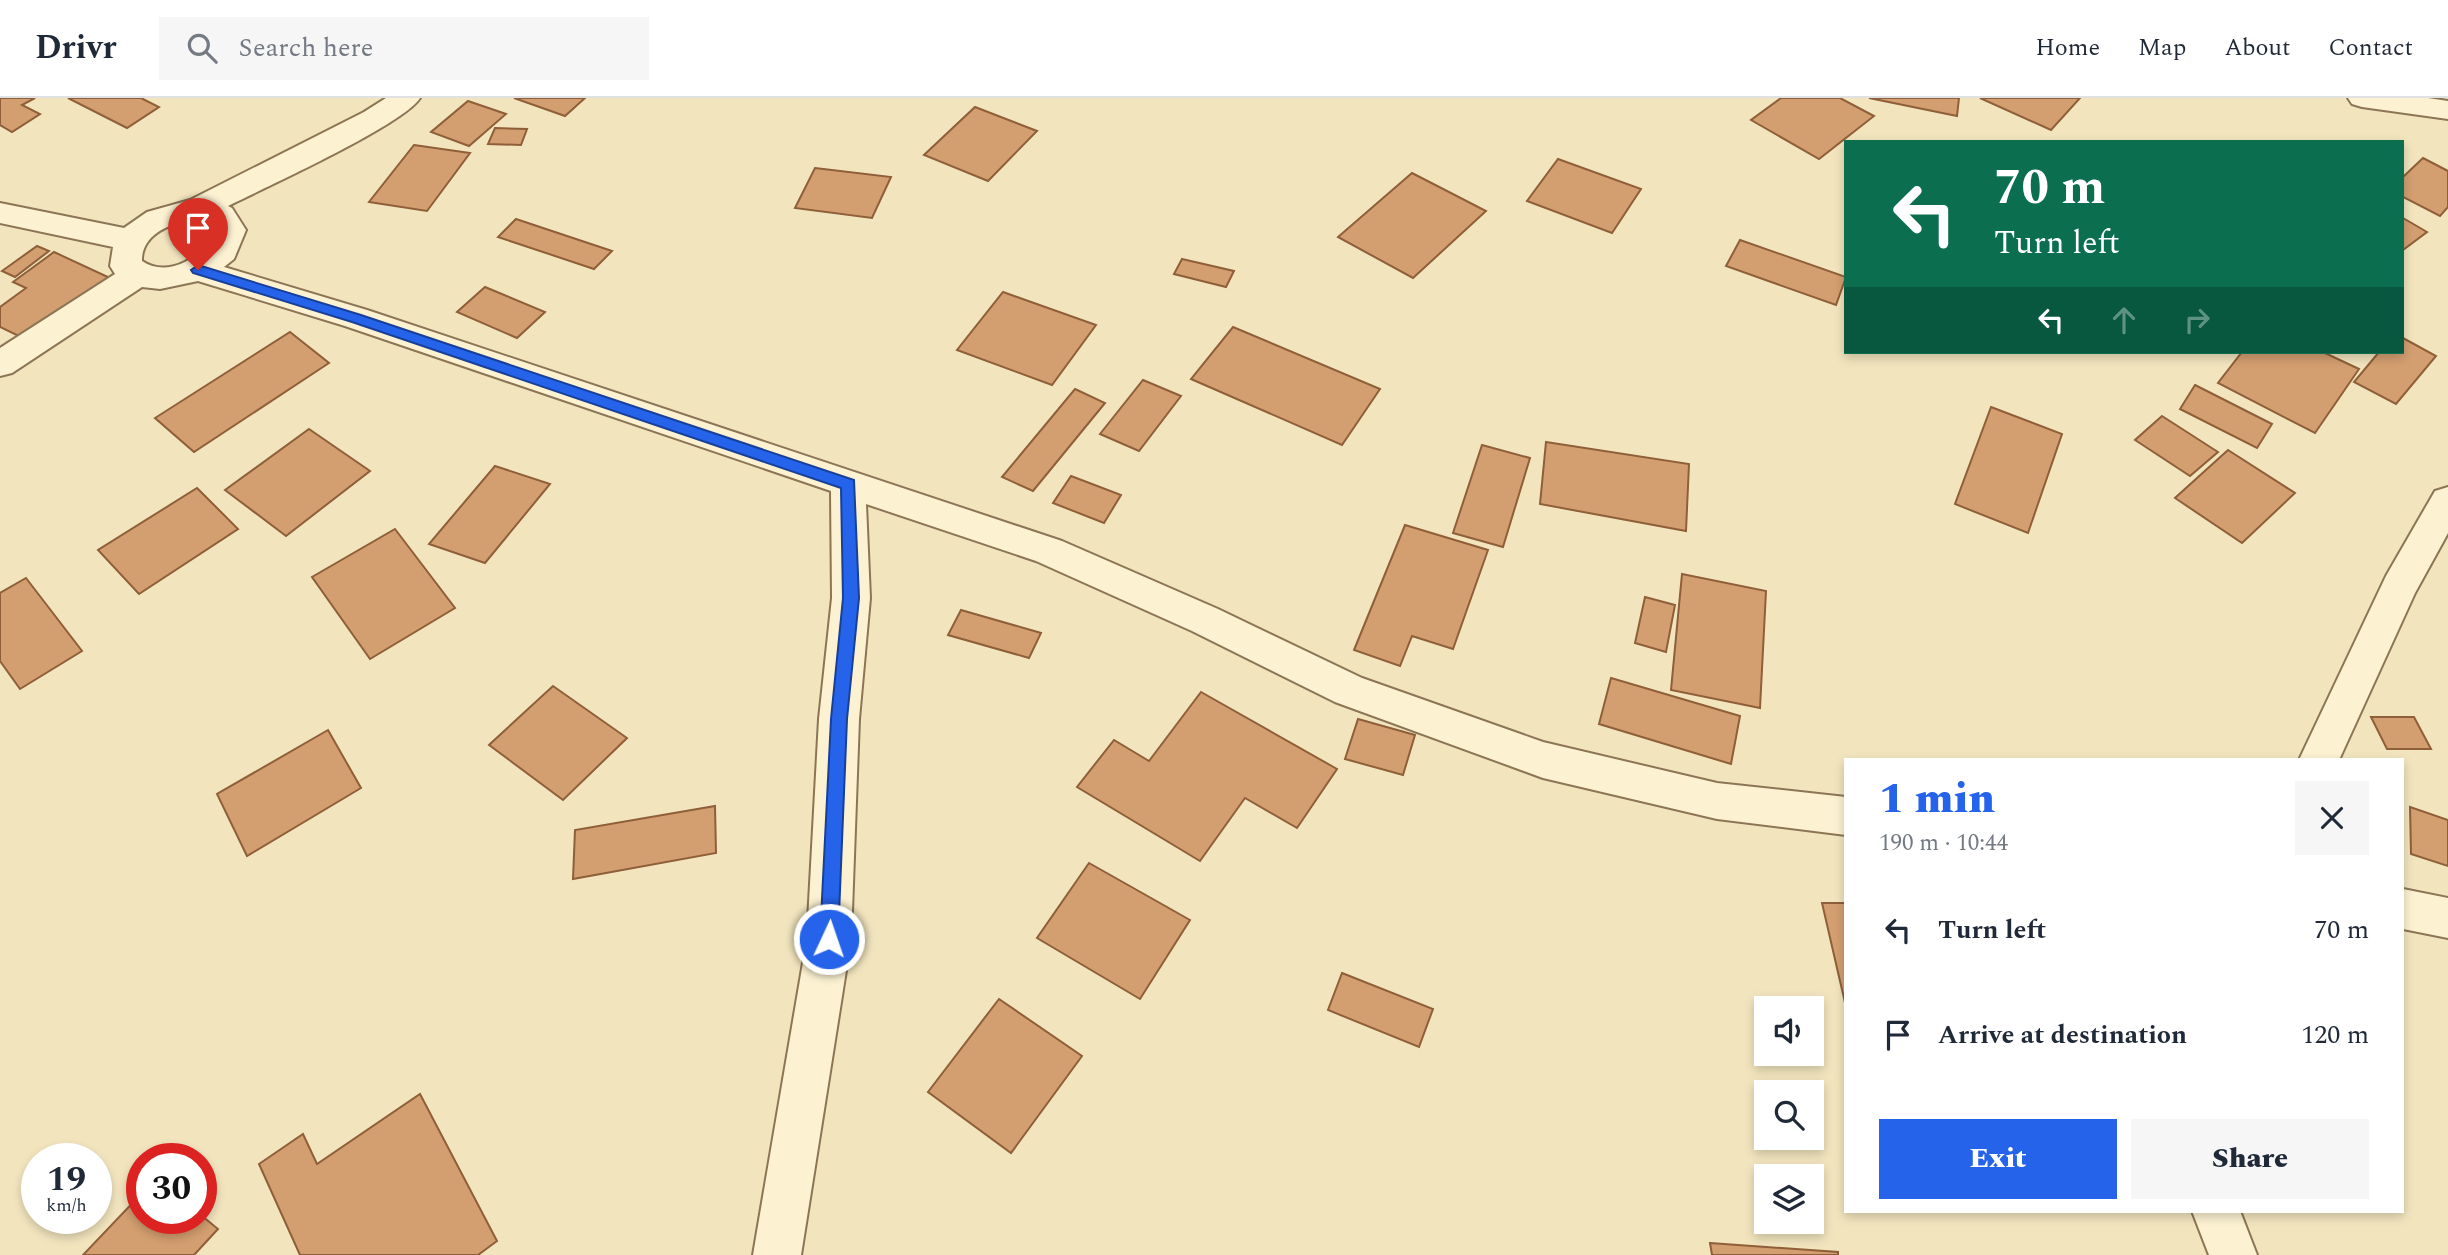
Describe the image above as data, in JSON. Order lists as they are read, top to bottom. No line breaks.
{"page":{"header":"Drivr","search":"Search here","nav":["Home","Map","About","Contact"],"turn":["70 m","Turn left"],"heading":["1 min","190 m · 10:44"],"list":[{"name":"Turn left","value":"70 m"},{"name":"Arrive at destination","value":"120 m"}],"buttons":["Exit","Share"],"speed":"19 km/h","limit":"30"}}
